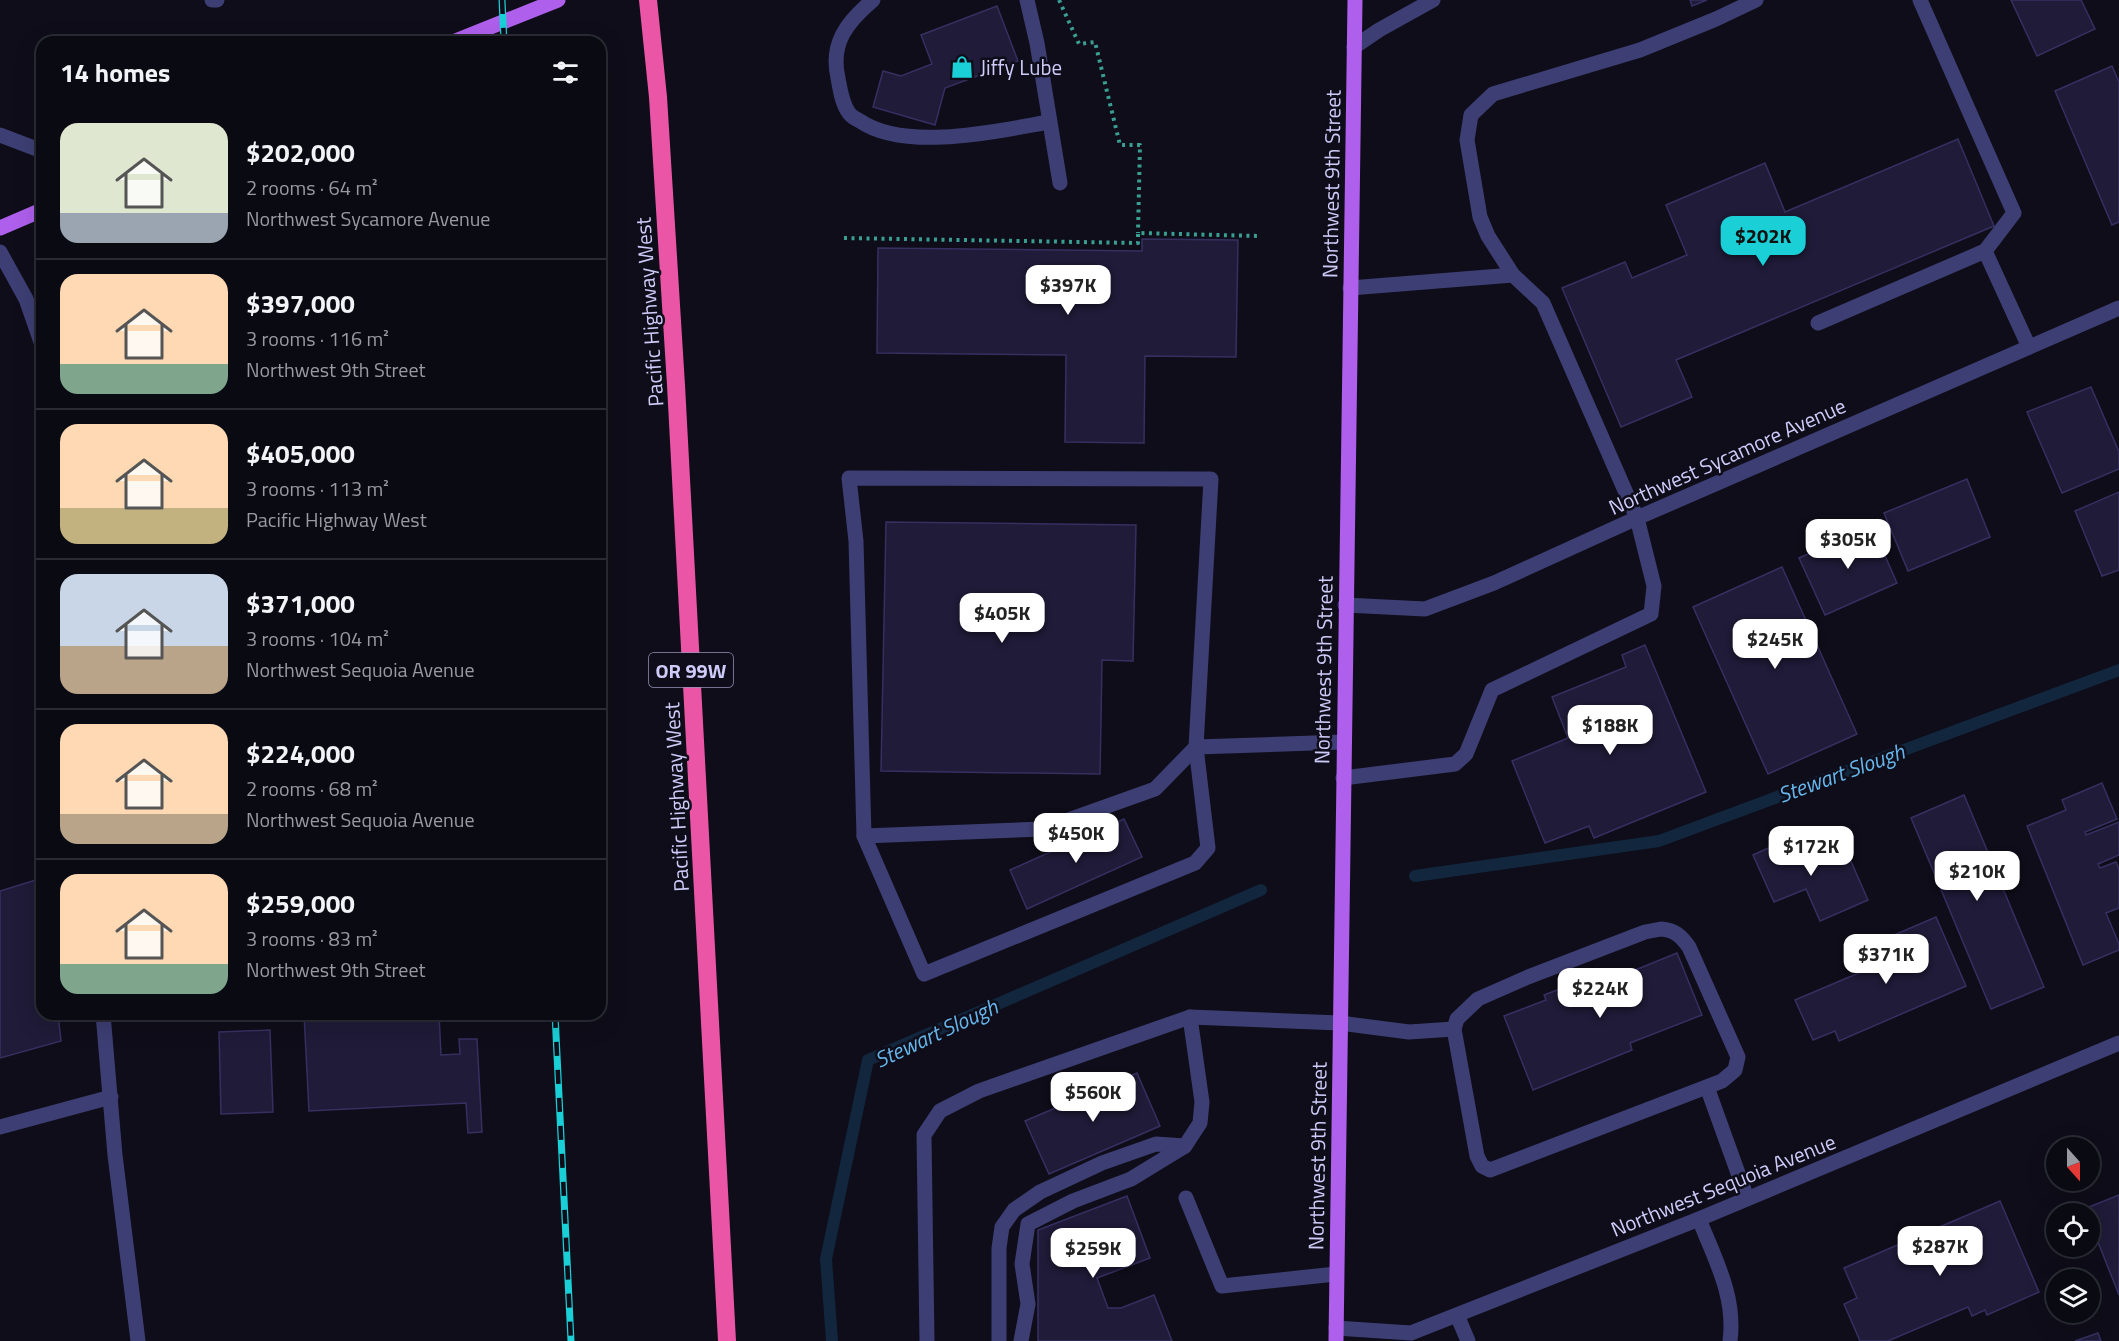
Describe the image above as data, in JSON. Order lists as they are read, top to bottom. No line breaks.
{"streets":{"highway":["Pacific Highway West","OR 99W"],"main road":["Northwest 9th Street"],"street":["Northwest Sycamore Avenue","Northwest Sequoia Avenue"]},"crossings":[["Northwest 9th Street","Northwest Sycamore Avenue"],["Northwest 9th Street","Northwest Sequoia Avenue"]],"water":["Stewart Slough"],"places":{"shop":["Jiffy Lube"]},"north":"bottom","page":{"heading":"14 homes","list":[{"name":"$202,000","note":"2 rooms · 64 m² · Northwest Sycamore Avenue"},{"name":"$397,000","note":"3 rooms · 116 m² · Northwest 9th Street"},{"name":"$405,000","note":"3 rooms · 113 m² · Pacific Highway West"},{"name":"$371,000","note":"3 rooms · 104 m² · Northwest Sequoia Avenue"},{"name":"$224,000","note":"2 rooms · 68 m² · Northwest Sequoia Avenue"},{"name":"$259,000","note":"3 rooms · 83 m² · Northwest 9th Street"}],"price":["$202K","$397K","$305K","$405K","$245K","$188K","$450K","$172K","$210K","$371K","$224K","$560K","$287K","$259K"]}}
